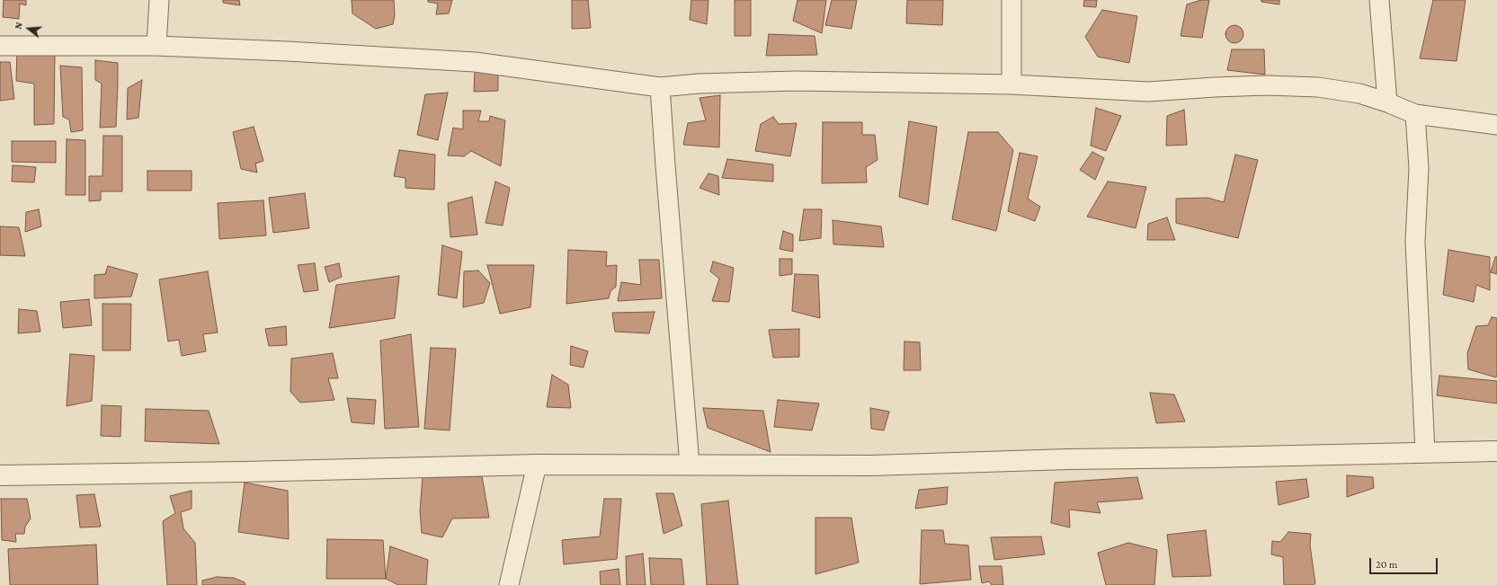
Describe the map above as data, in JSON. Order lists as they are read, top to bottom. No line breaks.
{"scale_bar":"20 m","north":"left"}
